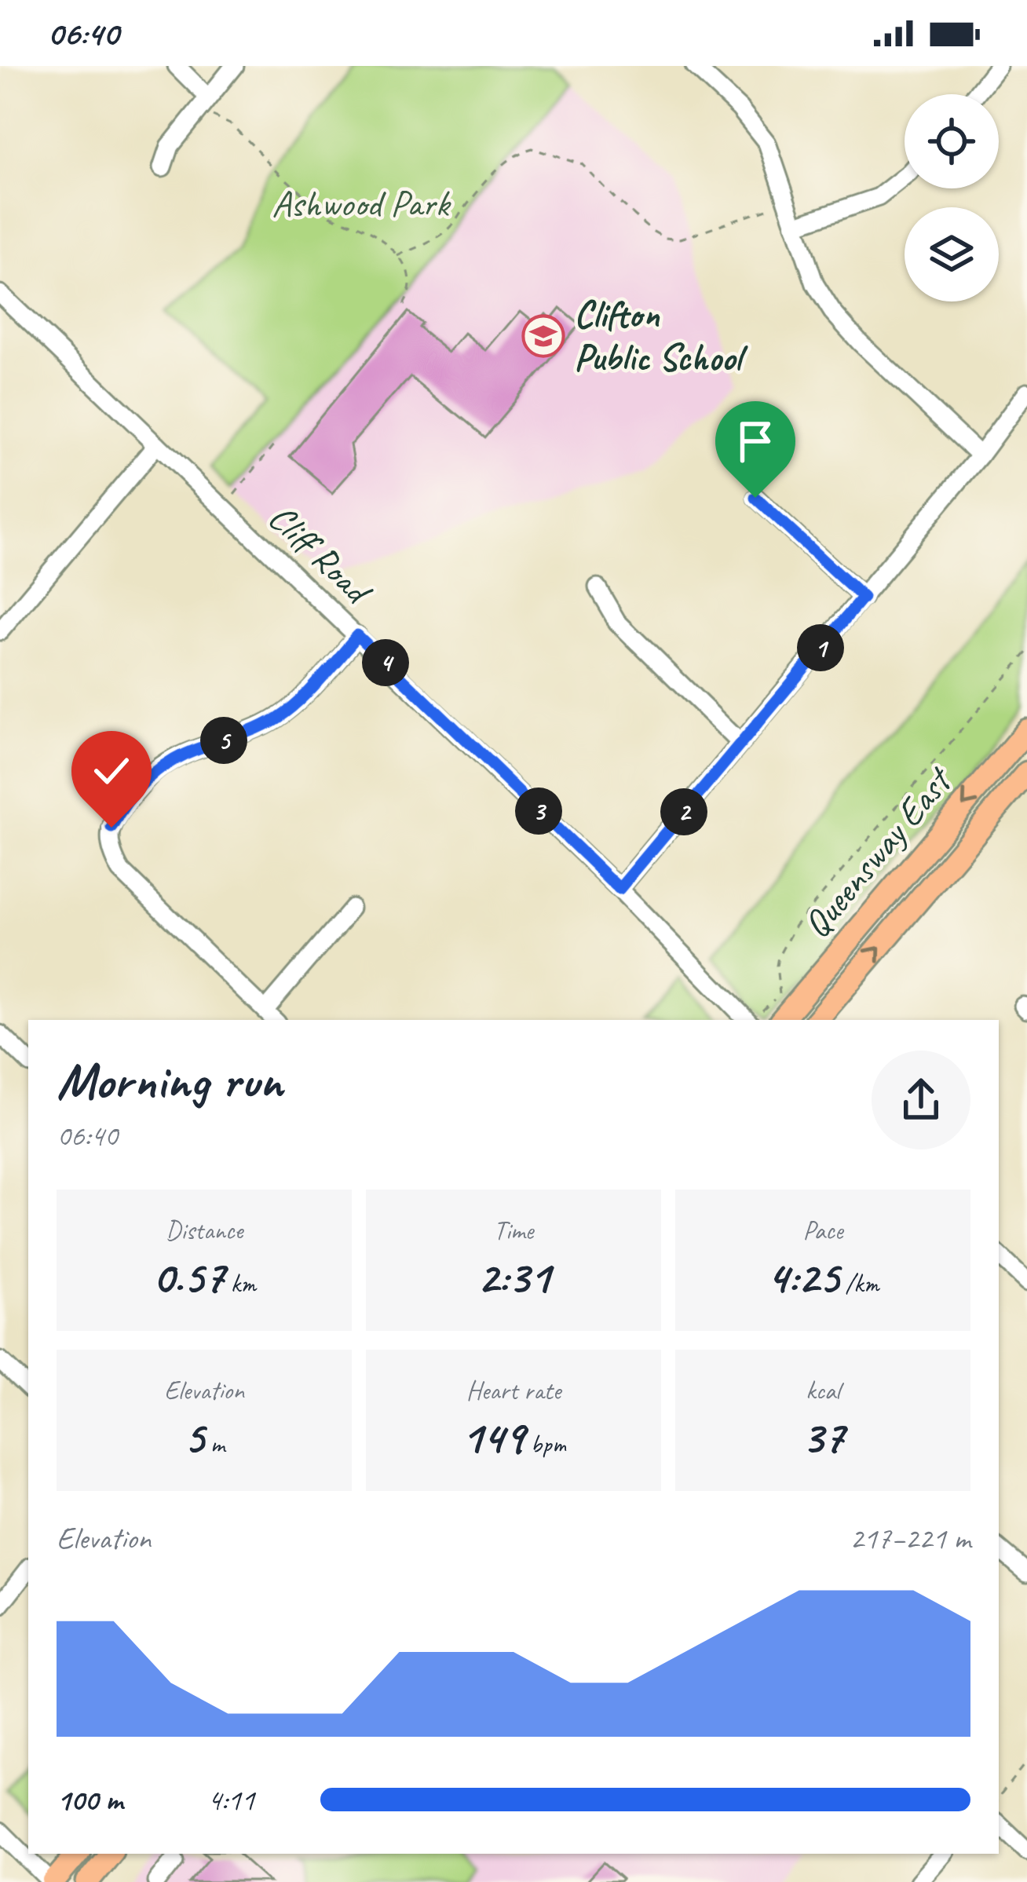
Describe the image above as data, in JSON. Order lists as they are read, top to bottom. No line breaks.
{"streets":{"main road":["Queensway East"],"street":["Cliff Road"]},"parks":["Ashwood Park"],"places":{"school or university":["Clifton Public School"]},"page":{"status":"06:40","pins":["1","4","5","3","2"],"heading":["Morning run","06:40"],"stats":[["Distance","0.57 km"],["Time","2:31"],["Pace","4:25 /km"],["Elevation","5 m"],["Heart rate","149 bpm"],["kcal","37"]],"chart":["Elevation","217–221 m"],"list":[{"name":"100 m","note":"4:11"}]}}
